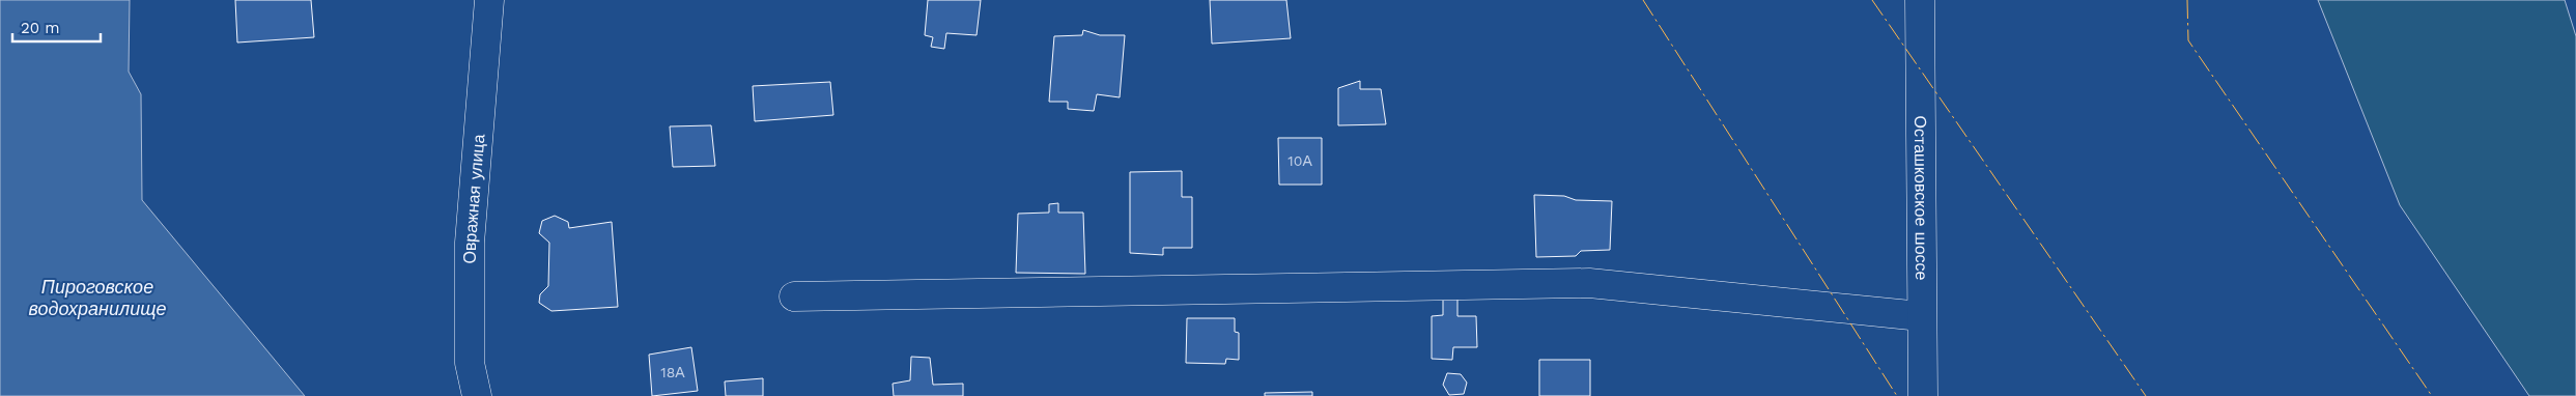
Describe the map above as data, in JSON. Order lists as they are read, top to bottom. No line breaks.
{"streets":{"street":["Овражная улица","Осташковское шоссе"]},"water":["Пироговское водохранилище"],"house_numbers":["10А","18А"],"scale_bar":"20 m"}
